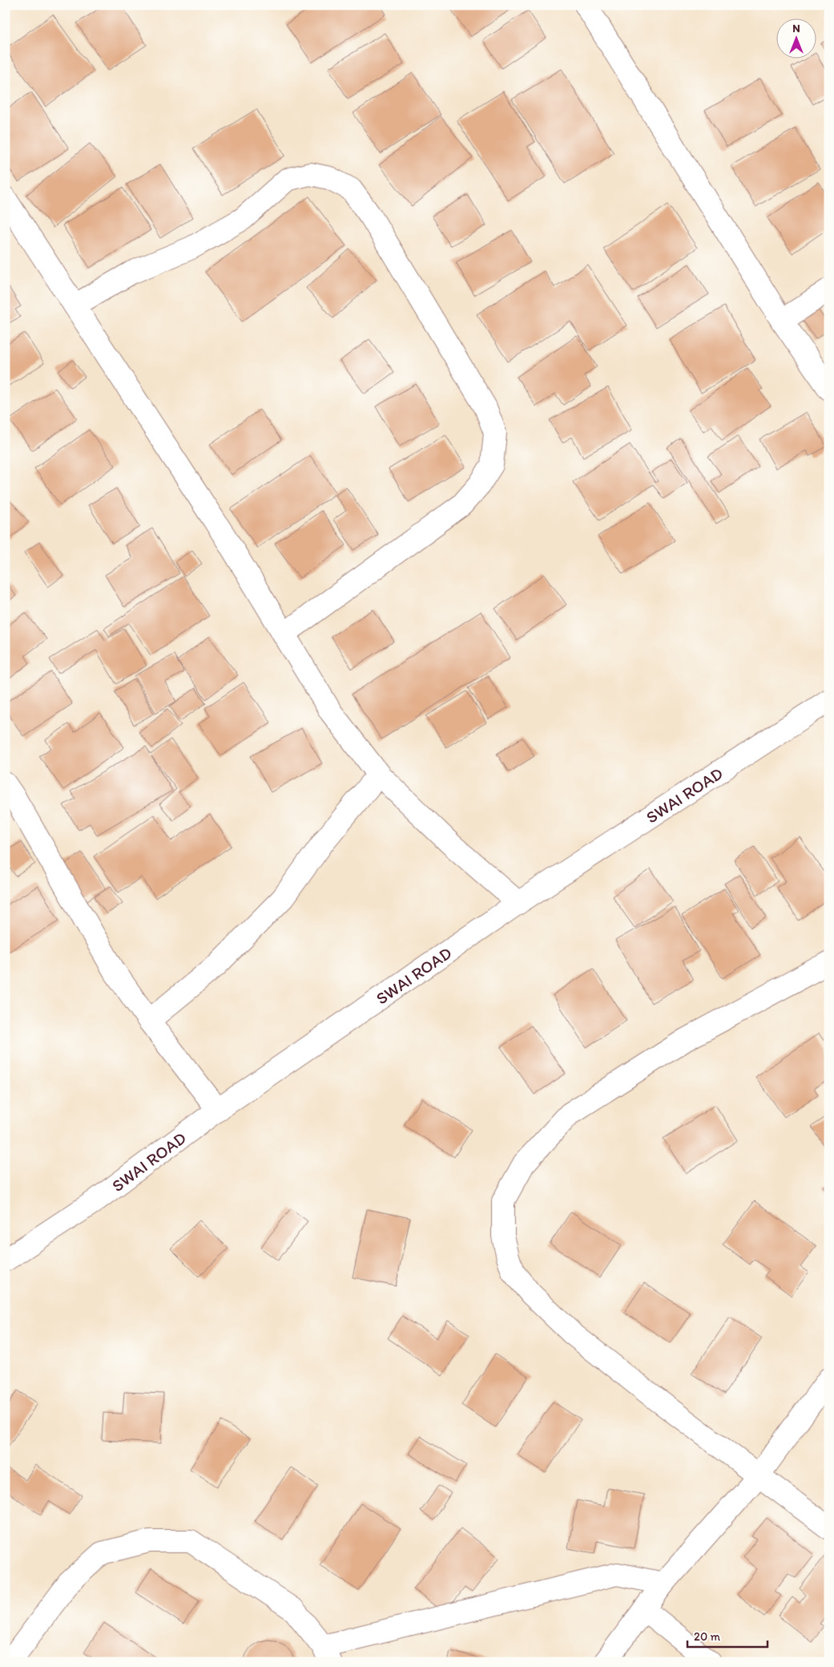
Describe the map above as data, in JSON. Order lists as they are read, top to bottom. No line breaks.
{"streets":{"street":["SWAI ROAD"]},"scale_bar":"20 m","north":"top"}
